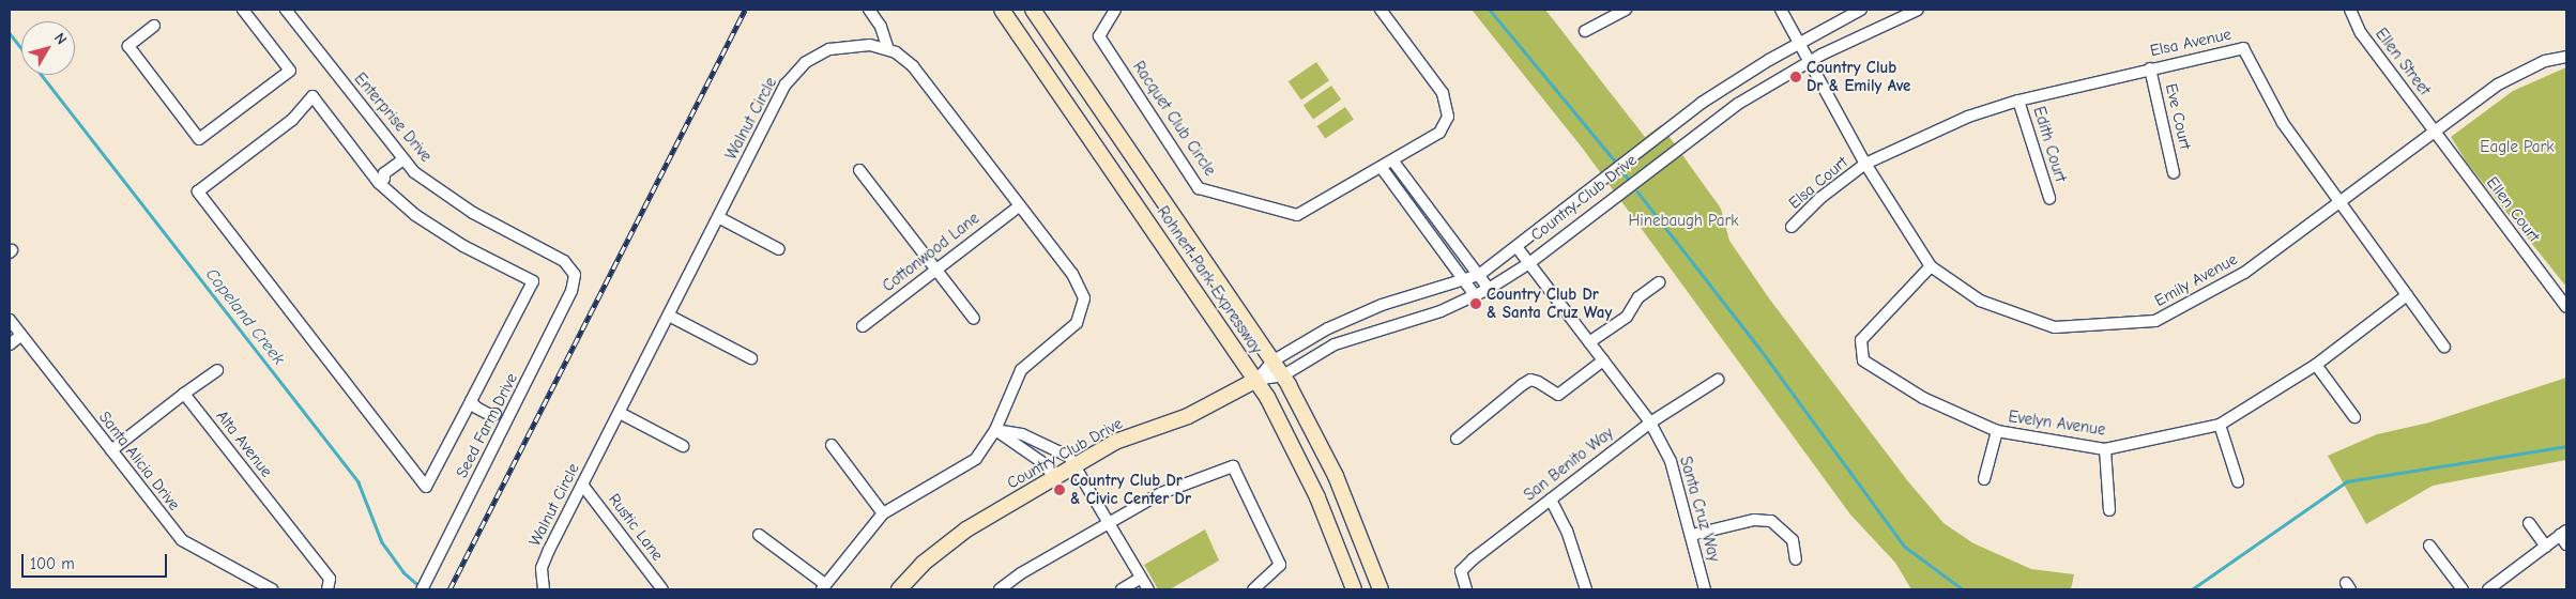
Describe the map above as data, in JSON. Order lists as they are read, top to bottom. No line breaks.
{"streets":{"main road":["Country Club Drive","Rohnert Park Expressway"],"street":["Elsa Avenue","Ellen Street","Eve Court","Enterprise Drive","Walnut Circle","Racquet Club Circle","Edith Court","Elsa Court","Ellen Court","Cottonwood Lane","Emily Avenue","Evelyn Avenue","Seed Farm Drive","Alta Avenue","Santa Alicia Drive","San Benito Way","Santa Cruz Way","Rustic Lane"]},"crossings":[["Elsa Avenue","Eve Court"],["Elsa Avenue","Edith Court"],["Elsa Avenue","Elsa Court"],["Elsa Avenue","Emily Avenue"],["Elsa Avenue","Evelyn Avenue"],["Ellen Street","Ellen Court"],["Ellen Street","Emily Avenue"],["Enterprise Drive","Seed Farm Drive"],["Walnut Circle","Cottonwood Lane"],["Walnut Circle","Rustic Lane"],["Elsa Court","Emily Avenue"],["Country Club Drive","Rohnert Park Expressway"],["Country Club Drive","Emily Avenue"],["Country Club Drive","Santa Cruz Way"],["Ellen Court","Emily Avenue"],["Emily Avenue","Evelyn Avenue"],["San Benito Way","Santa Cruz Way"]],"water":["Copeland Creek"],"parks":["Eagle Park","Hinebaugh Park"],"places":["Country Club Dr & Emily Ave","Country Club Dr & Santa Cruz Way","Country Club Dr & Civic Center Dr"],"scale_bar":"100 m","north":"top right"}
